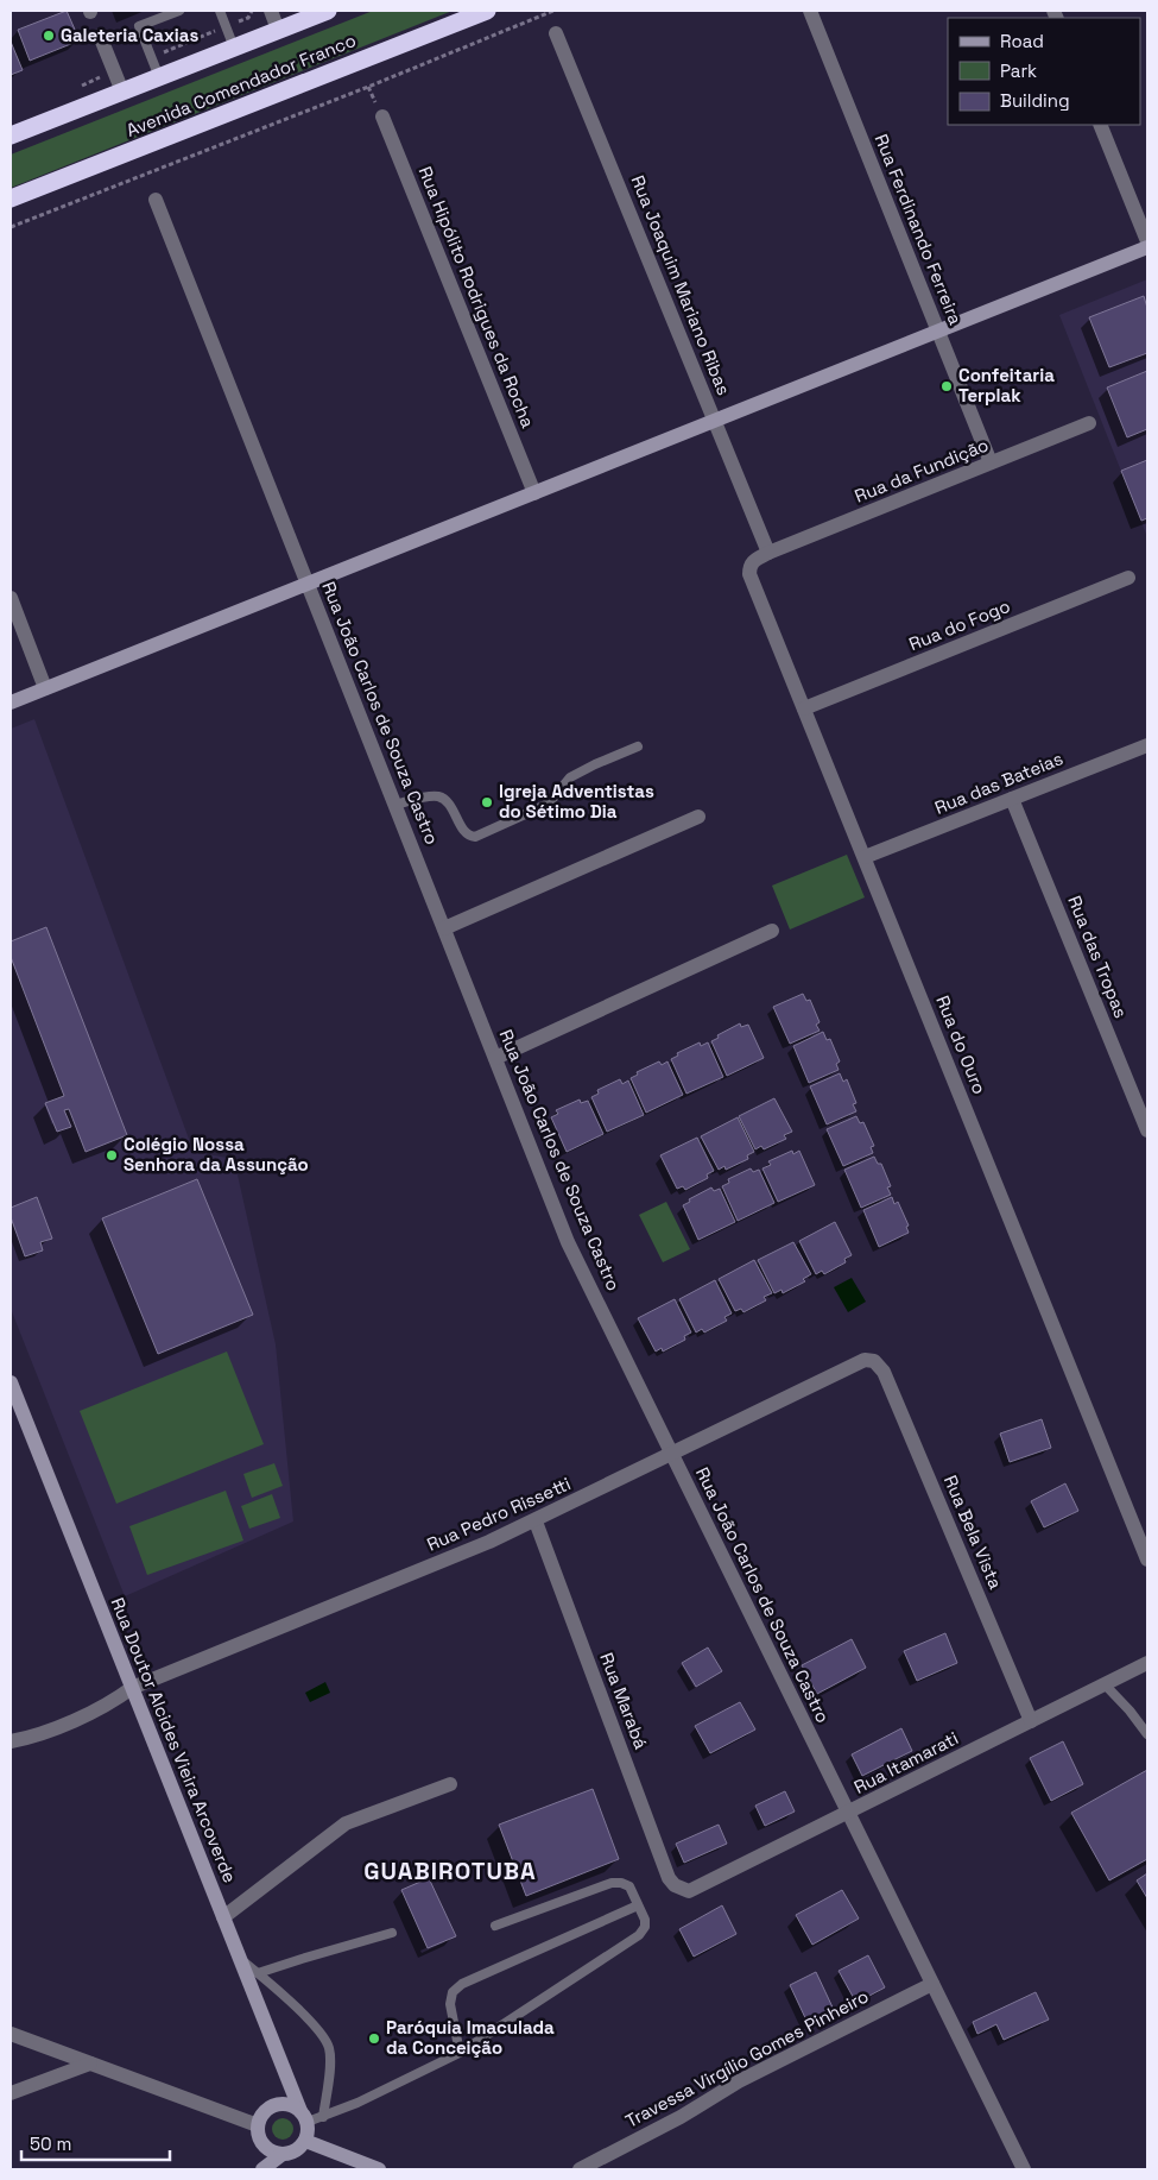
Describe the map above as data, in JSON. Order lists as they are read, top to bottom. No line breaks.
{"streets":{"highway":["Avenida Comendador Franco"],"street":["Rua Ferdinando Ferreira","Rua Joaquim Mariano Ribas","Rua Hipólito Rodrigues da Rocha","Rua da Fundição","Rua do Fogo","Rua João Carlos de Souza Castro","Rua das Bateias","Rua das Tropas","Rua do Ouro","Rua Pedro Rissetti","Rua Bela Vista","Rua Marabá","Rua Doutor Alcides Vieira Arcoverde","Rua Itamarati","Travessa Virgílio Gomes Pinheiro"]},"crossings":[["Rua Ferdinando Ferreira","Rua da Fundição"],["Rua Joaquim Mariano Ribas","Rua da Fundição"],["Rua Joaquim Mariano Ribas","Rua do Ouro"],["Rua da Fundição","Rua do Ouro"],["Rua do Fogo","Rua do Ouro"],["Rua João Carlos de Souza Castro","Rua Pedro Rissetti"],["Rua João Carlos de Souza Castro","Rua Itamarati"],["Rua João Carlos de Souza Castro","Travessa Virgílio Gomes Pinheiro"],["Rua das Bateias","Rua das Tropas"],["Rua das Bateias","Rua do Ouro"],["Rua Pedro Rissetti","Rua Bela Vista"],["Rua Pedro Rissetti","Rua Marabá"],["Rua Pedro Rissetti","Rua Doutor Alcides Vieira Arcoverde"],["Rua Bela Vista","Rua Itamarati"],["Rua Marabá","Rua Itamarati"]],"districts":["GUABIROTUBA"],"places":["Galeteria Caxias","Confeitaria Terplak","Igreja Adventistas do Sétimo Dia","Colégio Nossa Senhora da Assunção","Paróquia Imaculada da Conceição"],"legend":["Road","Park","Building"],"scale_bar":"50 m"}
